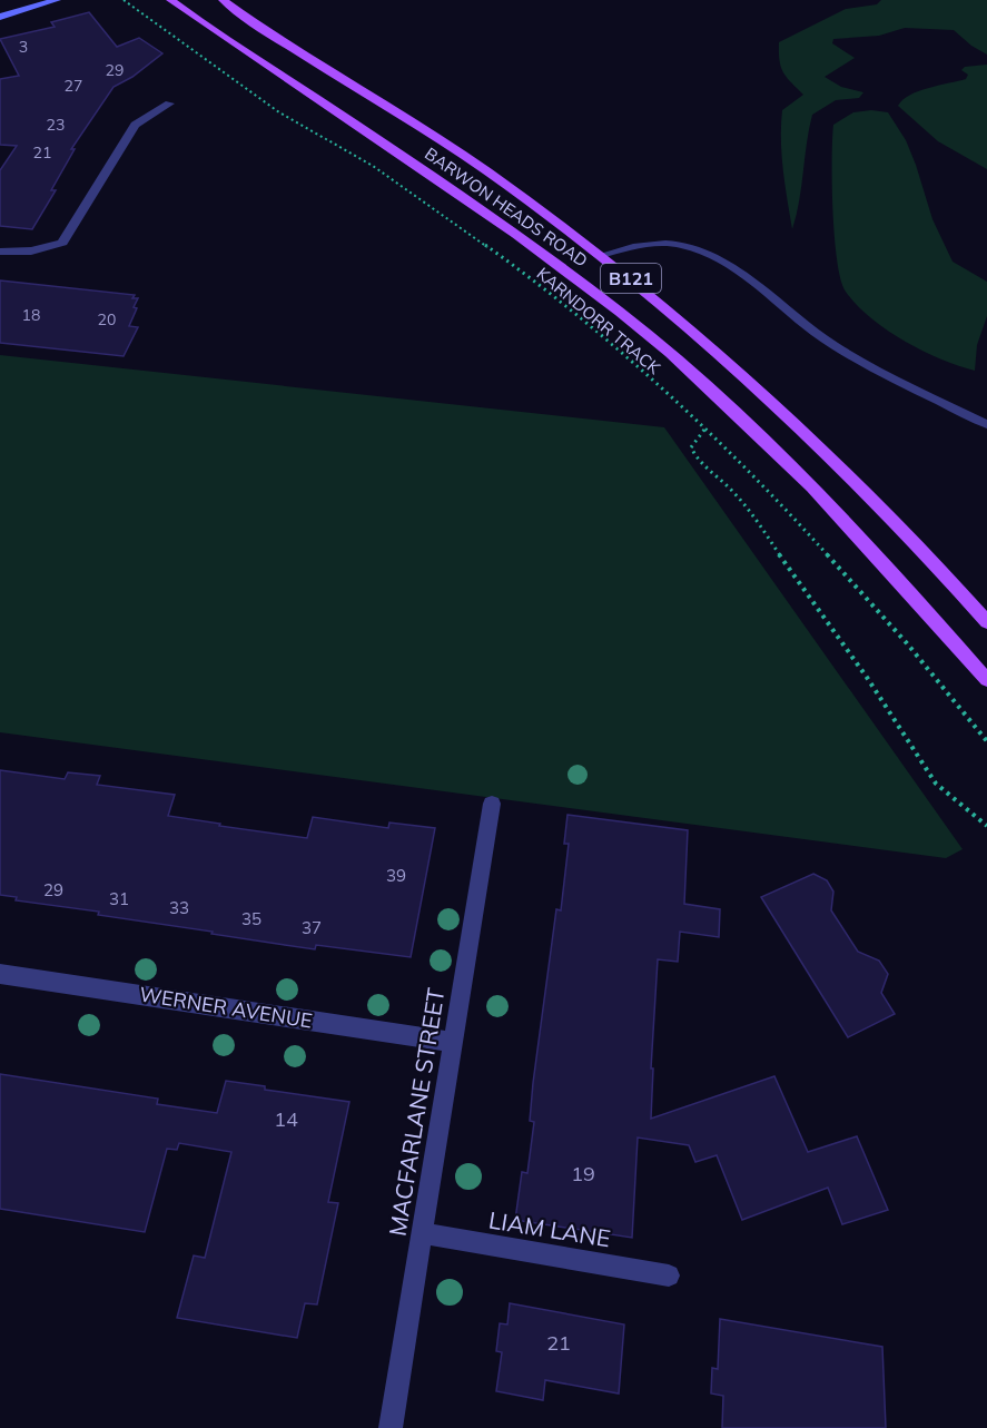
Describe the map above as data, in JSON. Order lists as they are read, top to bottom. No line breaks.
{"streets":{"main road":["BARWON HEADS ROAD","B121"],"street":["WERNER AVENUE","MACFARLANE STREET","LIAM LANE"],"path":["KARNDORR TRACK"]},"crossings":[["WERNER AVENUE","MACFARLANE STREET"],["MACFARLANE STREET","LIAM LANE"]],"house_numbers":["3","29","27","23","21","18","20","39","29","31","33","35","37","14","19","21"]}
